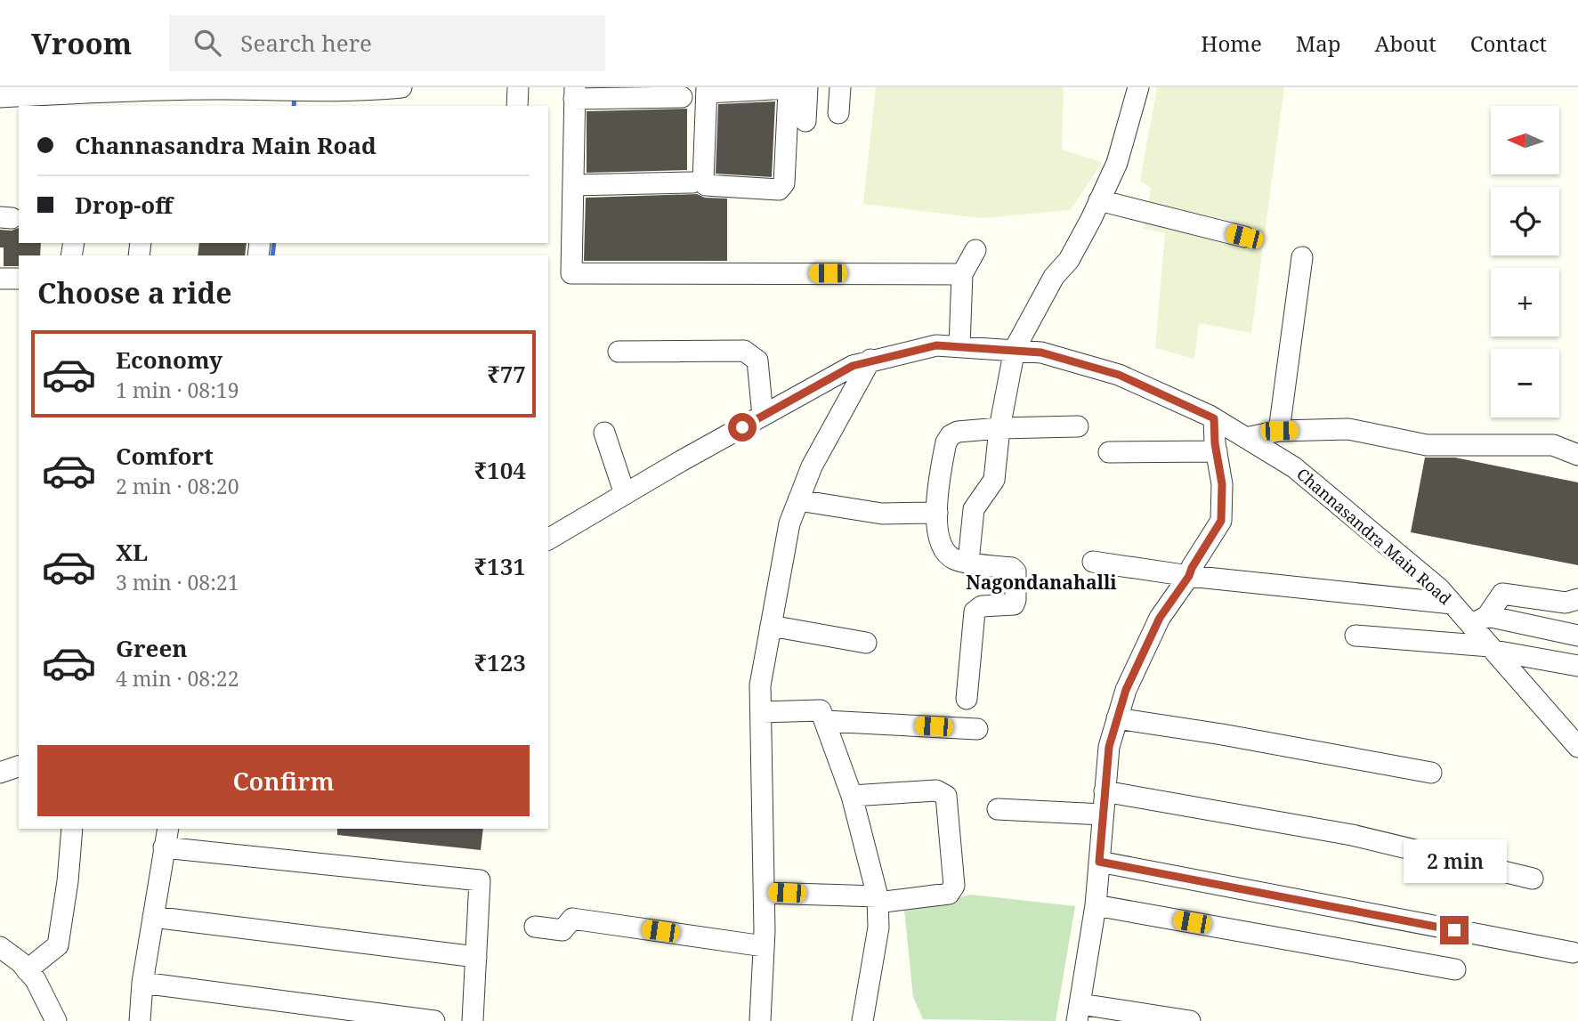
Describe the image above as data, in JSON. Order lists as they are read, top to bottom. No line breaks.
{"streets":{"street":["Channasandra Main Road"]},"districts":["Nagondanahalli"],"north":"left","page":{"header":"Vroom","search":"Search here","nav":["Home","Map","About","Contact"],"map_buttons":["+","−"],"banner":["Channasandra Main Road","Drop-off"],"heading":"Choose a ride","list":[{"name":"Economy","note":"1 min · 08:19","value":"₹77"},{"name":"Comfort","note":"2 min · 08:20","value":"₹104"},{"name":"XL","note":"3 min · 08:21","value":"₹131"},{"name":"Green","note":"4 min · 08:22","value":"₹123"}],"buttons":"Confirm","bubble":"2 min"}}
